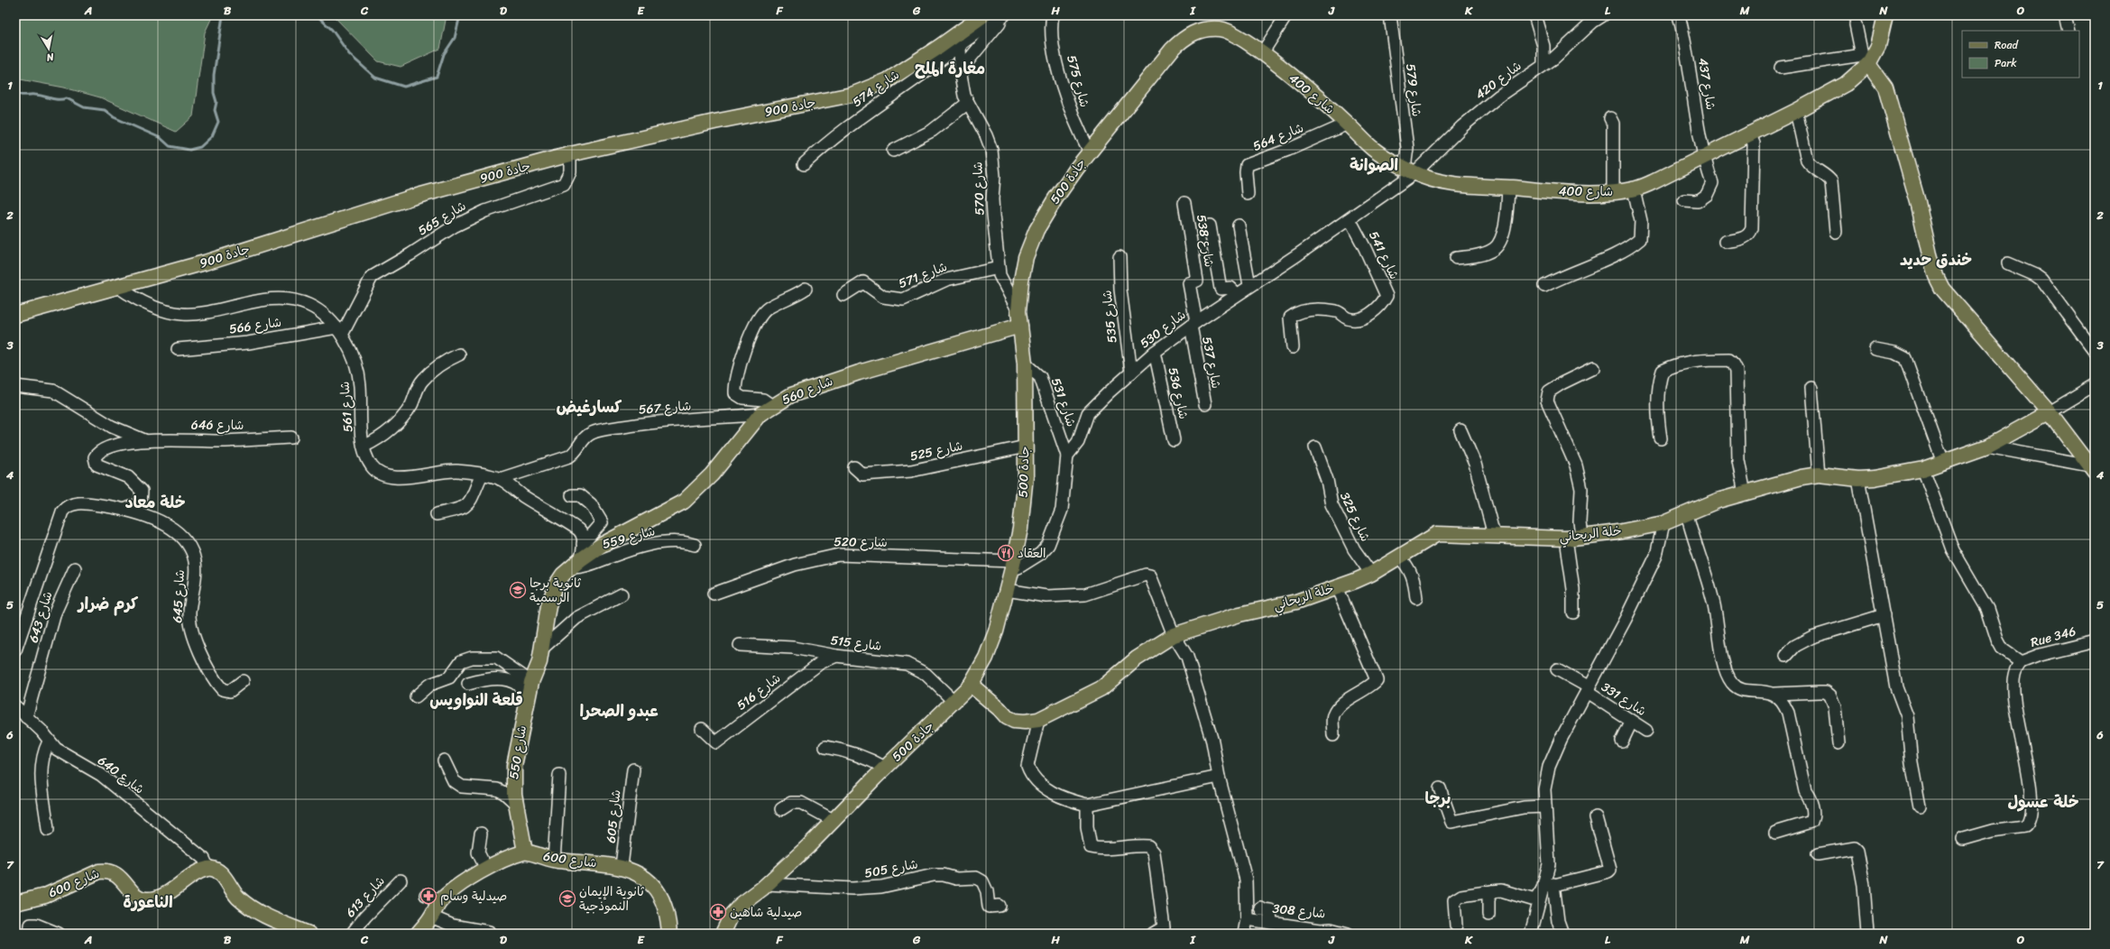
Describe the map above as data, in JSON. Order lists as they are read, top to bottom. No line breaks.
{"streets":{"main road":["شارع 400","جادة 900","جادة 500","شارع 560","خلة الريحاني","شارع 550","شارع 600"],"street":["شارع 420","شارع 575","شارع 437","شارع 574","شارع 579","شارع 564","شارع 570","شارع 565","شارع 538","شارع 541","شارع 571","شارع 535","شارع 566","شارع 530","شارع 537","شارع 536","شارع 531","شارع 561","شارع 567","شارع 646","شارع 525","شارع 325","شارع 559","شارع 520","شارع 645","شارع 643","Rue 346","شارع 515","شارع 516","شارع 331","شارع 640","شارع 605","شارع 505","شارع 613","شارع 308"]},"crossings":[["شارع 420","شارع 579"],["شارع 420","شارع 400"],["شارع 420","شارع 530"],["شارع 575","جادة 500"],["شارع 437","شارع 400"],["شارع 574","شارع 570"],["شارع 579","شارع 400"],["شارع 579","شارع 530"],["شارع 400","شارع 564"],["شارع 400","جادة 500"],["شارع 400","شارع 530"],["جادة 900","شارع 565"],["جادة 900","شارع 561"],["جادة 500","شارع 570"],["جادة 500","شارع 560"],["جادة 500","شارع 531"],["جادة 500","شارع 525"],["جادة 500","خلة الريحاني"],["جادة 500","شارع 520"],["جادة 500","شارع 515"],["جادة 500","شارع 505"],["شارع 570","شارع 571"],["شارع 565","شارع 566"],["شارع 565","شارع 561"],["شارع 538","شارع 530"],["شارع 538","شارع 537"],["شارع 541","شارع 530"],["شارع 535","شارع 530"],["شارع 566","شارع 561"],["شارع 530","شارع 537"],["شارع 530","شارع 536"],["شارع 530","شارع 531"],["شارع 560","شارع 561"],["شارع 560","شارع 567"],["شارع 560","شارع 559"],["شارع 560","شارع 550"],["شارع 561","شارع 567"],["شارع 561","شارع 559"],["شارع 561","شارع 550"],["شارع 646","شارع 645"],["شارع 325","خلة الريحاني"],["شارع 559","شارع 550"],["شارع 643","شارع 640"],["شارع 515","شارع 516"],["شارع 550","شارع 600"],["شارع 640","شارع 600"],["شارع 605","شارع 600"]],"districts":["مغارة الملح","الصوانة","خندق حديد","كسارغيض","خلة معاد","كرم ضرار","قلعة النواويس","عبدو الصحرا","برجا","خلة عسول","الناعورة"],"places":{"restaurant":["العقاد"],"school or university":["ثانوية برجا الرسمية","ثانوية الإيمان النموذجية"],"pharmacy":["صيدلية وسام","صيدلية شاهين"]},"legend":["Road","Park"],"north":"bottom","grid":{"columns":["A","B","C","D","E","F","G","H","I","J","K","L","M","N","O"],"rows":["1","2","3","4","5","6","7"]}}
